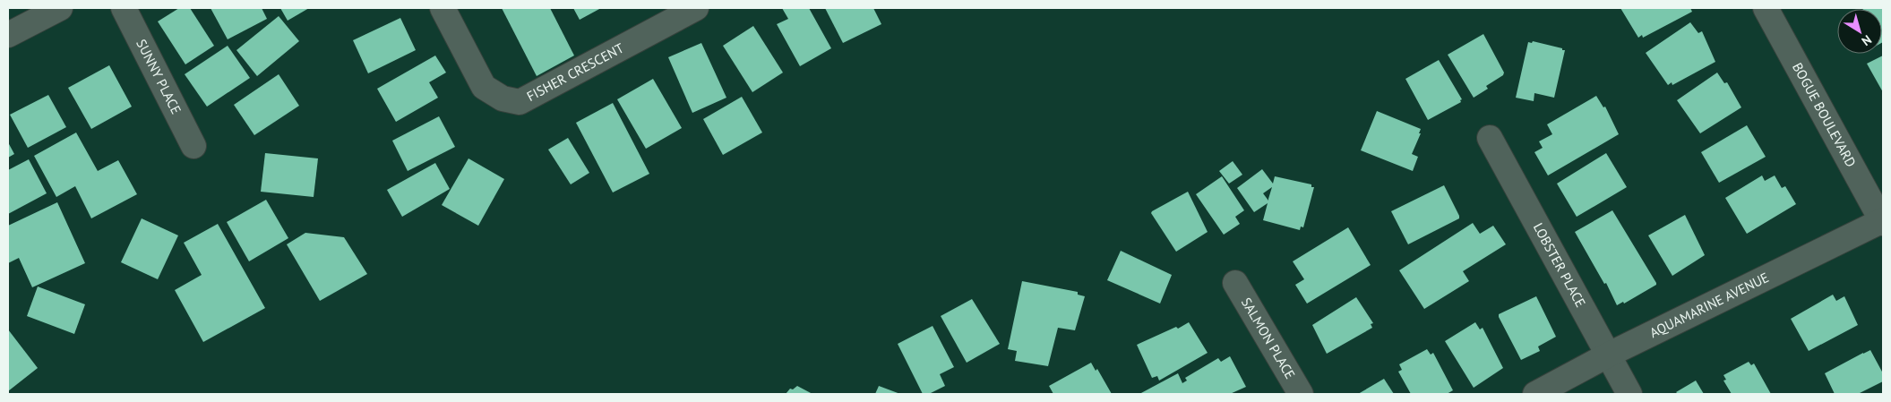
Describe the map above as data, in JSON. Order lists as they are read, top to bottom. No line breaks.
{"streets":{"street":["FISHER CRESCENT","SUNNY PLACE","BOGUE BOULEVARD","LOBSTER PLACE","AQUAMARINE AVENUE","SALMON PLACE"]},"crossings":[["BOGUE BOULEVARD","AQUAMARINE AVENUE"],["LOBSTER PLACE","AQUAMARINE AVENUE"]],"north":"bottom right"}
